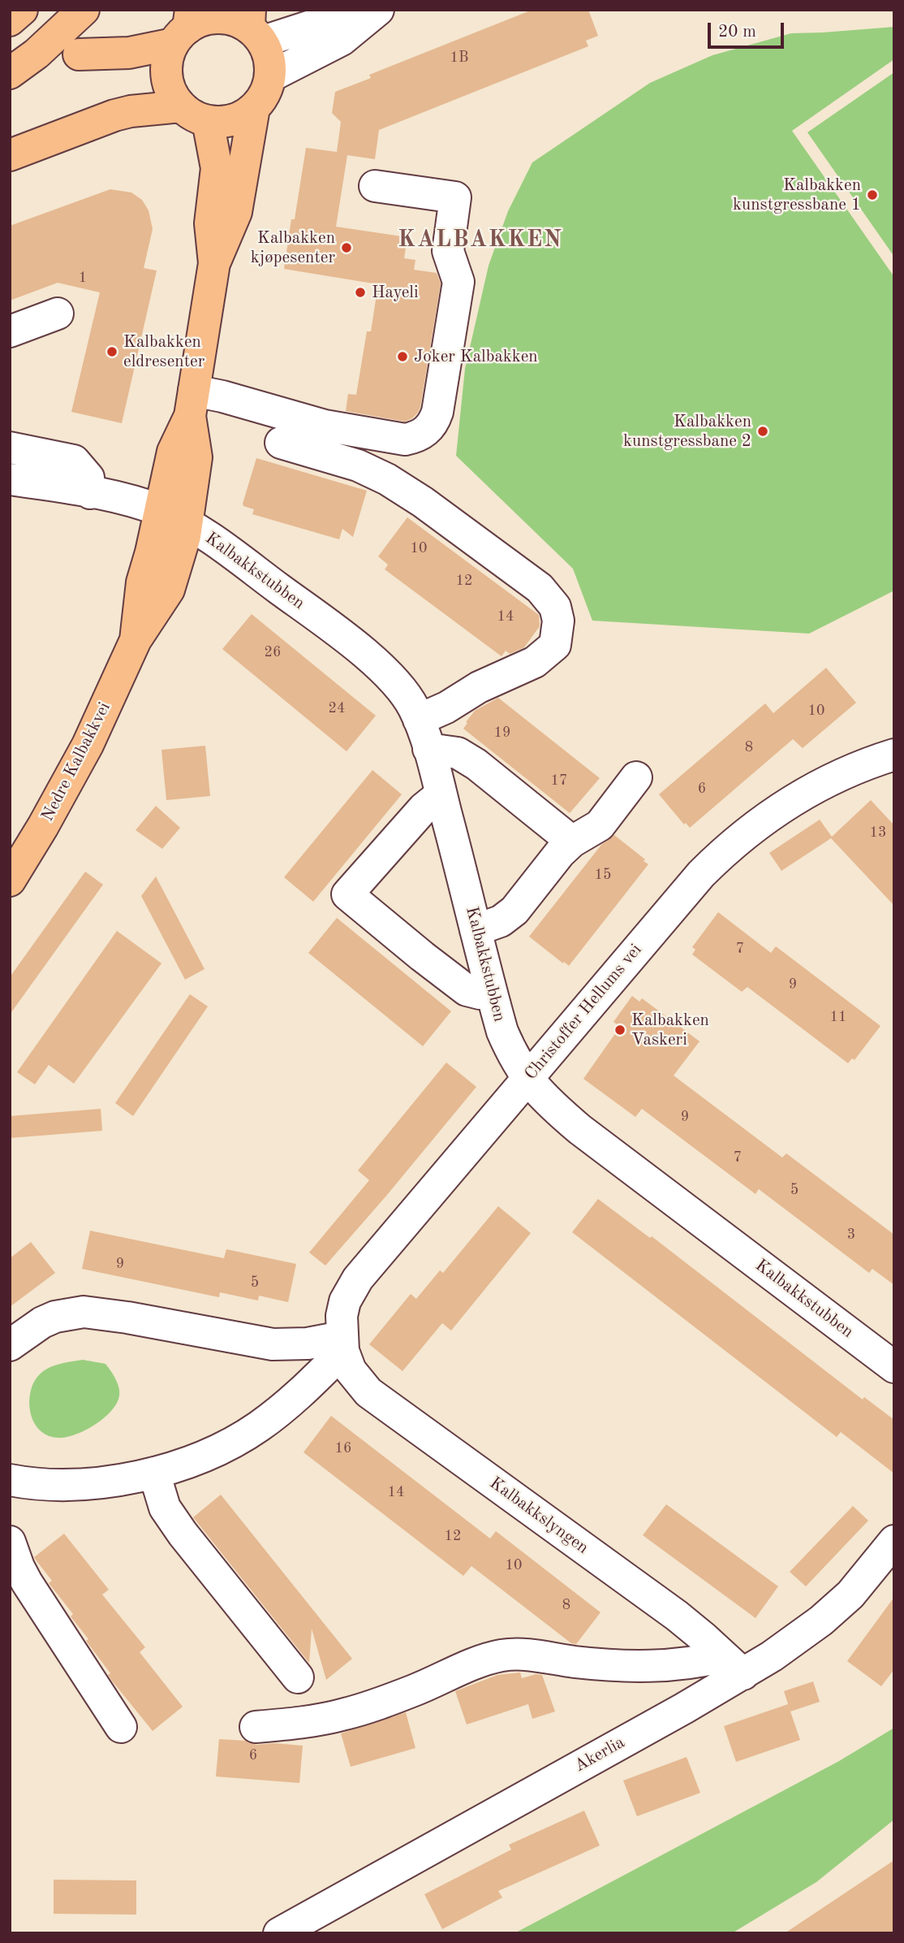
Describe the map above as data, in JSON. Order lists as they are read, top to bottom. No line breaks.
{"streets":{"main road":["Nedre Kalbakkvei"],"street":["Kalbakkstubben","Christoffer Hellums vei","Kalbakkslyngen","Akerlia"]},"crossings":[["Kalbakkstubben","Nedre Kalbakkvei"],["Kalbakkstubben","Christoffer Hellums vei"],["Christoffer Hellums vei","Kalbakkslyngen"],["Kalbakkslyngen","Akerlia"]],"districts":["KALBAKKEN"],"places":["Kalbakken kunstgressbane 1","Kalbakken kjøpesenter","Hayeli","Kalbakken eldresenter","Joker Kalbakken","Kalbakken kunstgressbane 2","Kalbakken Vaskeri"],"house_numbers":["1B","1","10","12","14","26","24","10","19","8","17","6","13","15","7","9","11","9","7","5","3","9","5","16","14","12","10","8","6"],"scale_bar":"20 m"}
